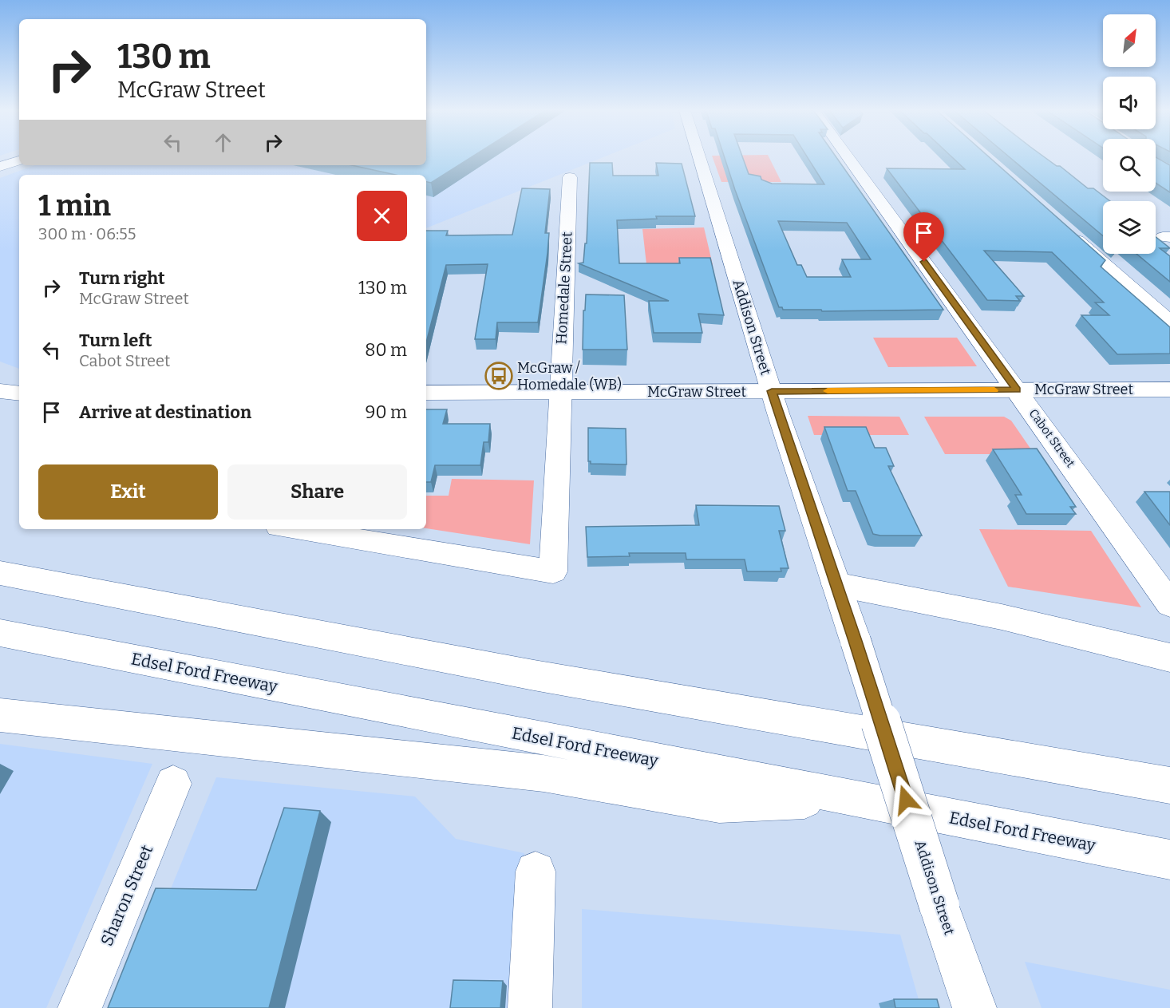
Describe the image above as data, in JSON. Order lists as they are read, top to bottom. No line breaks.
{"streets":{"main road":["Homedale Street","Addison Street","McGraw Street","Cabot Street","Edsel Ford Freeway","Sharon Street"]},"crossings":[["Homedale Street","McGraw Street"],["Addison Street","McGraw Street"],["McGraw Street","Cabot Street"]],"places":{"bus stop":["McGraw / Homedale (WB)"]},"north":"top right","page":{"turn":["130 m","McGraw Street"],"heading":["1 min","300 m · 06:55"],"list":[{"name":"Turn right","note":"McGraw Street","value":"130 m"},{"name":"Turn left","note":"Cabot Street","value":"80 m"},{"name":"Arrive at destination","value":"90 m"}],"buttons":["Exit","Share"]}}
